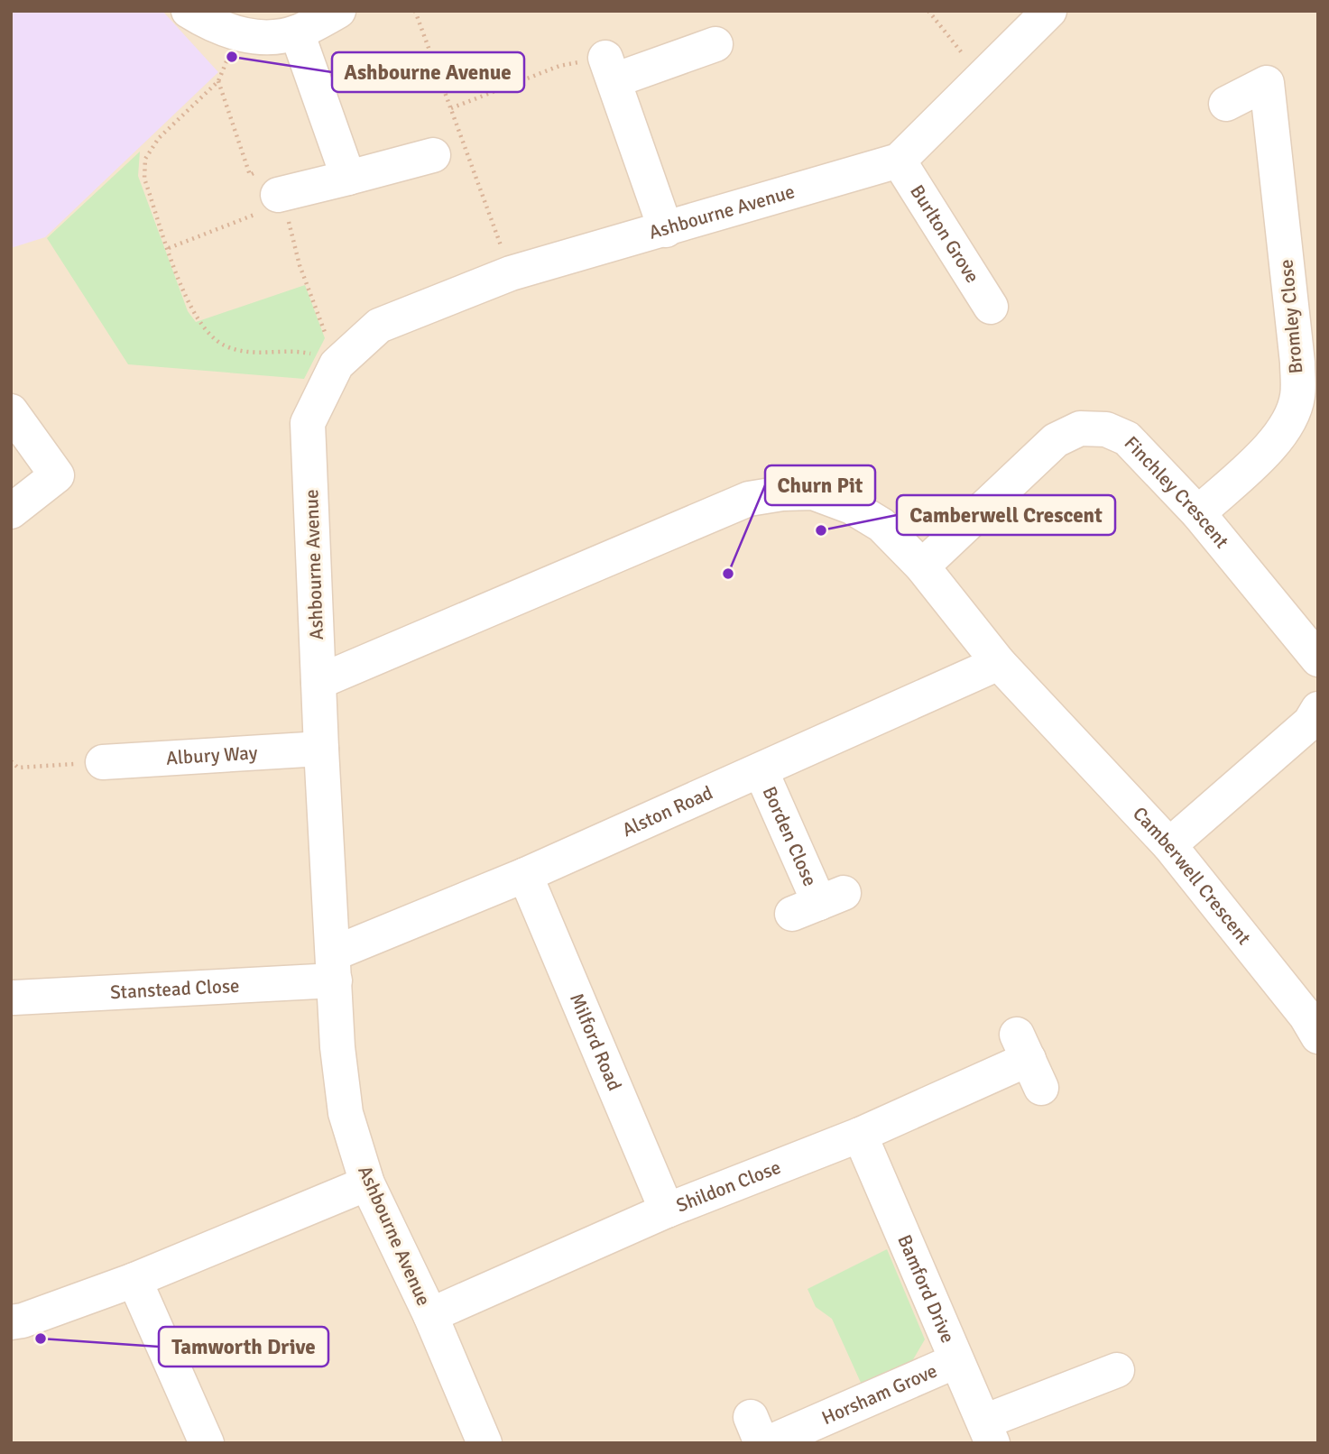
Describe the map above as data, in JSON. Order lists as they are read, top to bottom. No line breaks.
{"streets":{"street":["Ashbourne Avenue","Burlton Grove","Bromley Close","Finchley Crescent","Albury Way","Alston Road","Borden Close","Camberwell Crescent","Stanstead Close","Milford Road","Shildon Close","Bamford Drive","Horsham Grove"]},"crossings":[["Ashbourne Avenue","Burlton Grove"],["Ashbourne Avenue","Albury Way"],["Ashbourne Avenue","Alston Road"],["Ashbourne Avenue","Camberwell Crescent"],["Ashbourne Avenue","Stanstead Close"],["Ashbourne Avenue","Shildon Close"],["Bromley Close","Finchley Crescent"],["Finchley Crescent","Camberwell Crescent"],["Alston Road","Borden Close"],["Alston Road","Camberwell Crescent"],["Alston Road","Stanstead Close"],["Alston Road","Milford Road"],["Milford Road","Shildon Close"],["Shildon Close","Bamford Drive"],["Bamford Drive","Horsham Grove"]],"places":["Ashbourne Avenue","Camberwell Crescent","Churn Pit","Tamworth Drive"]}
